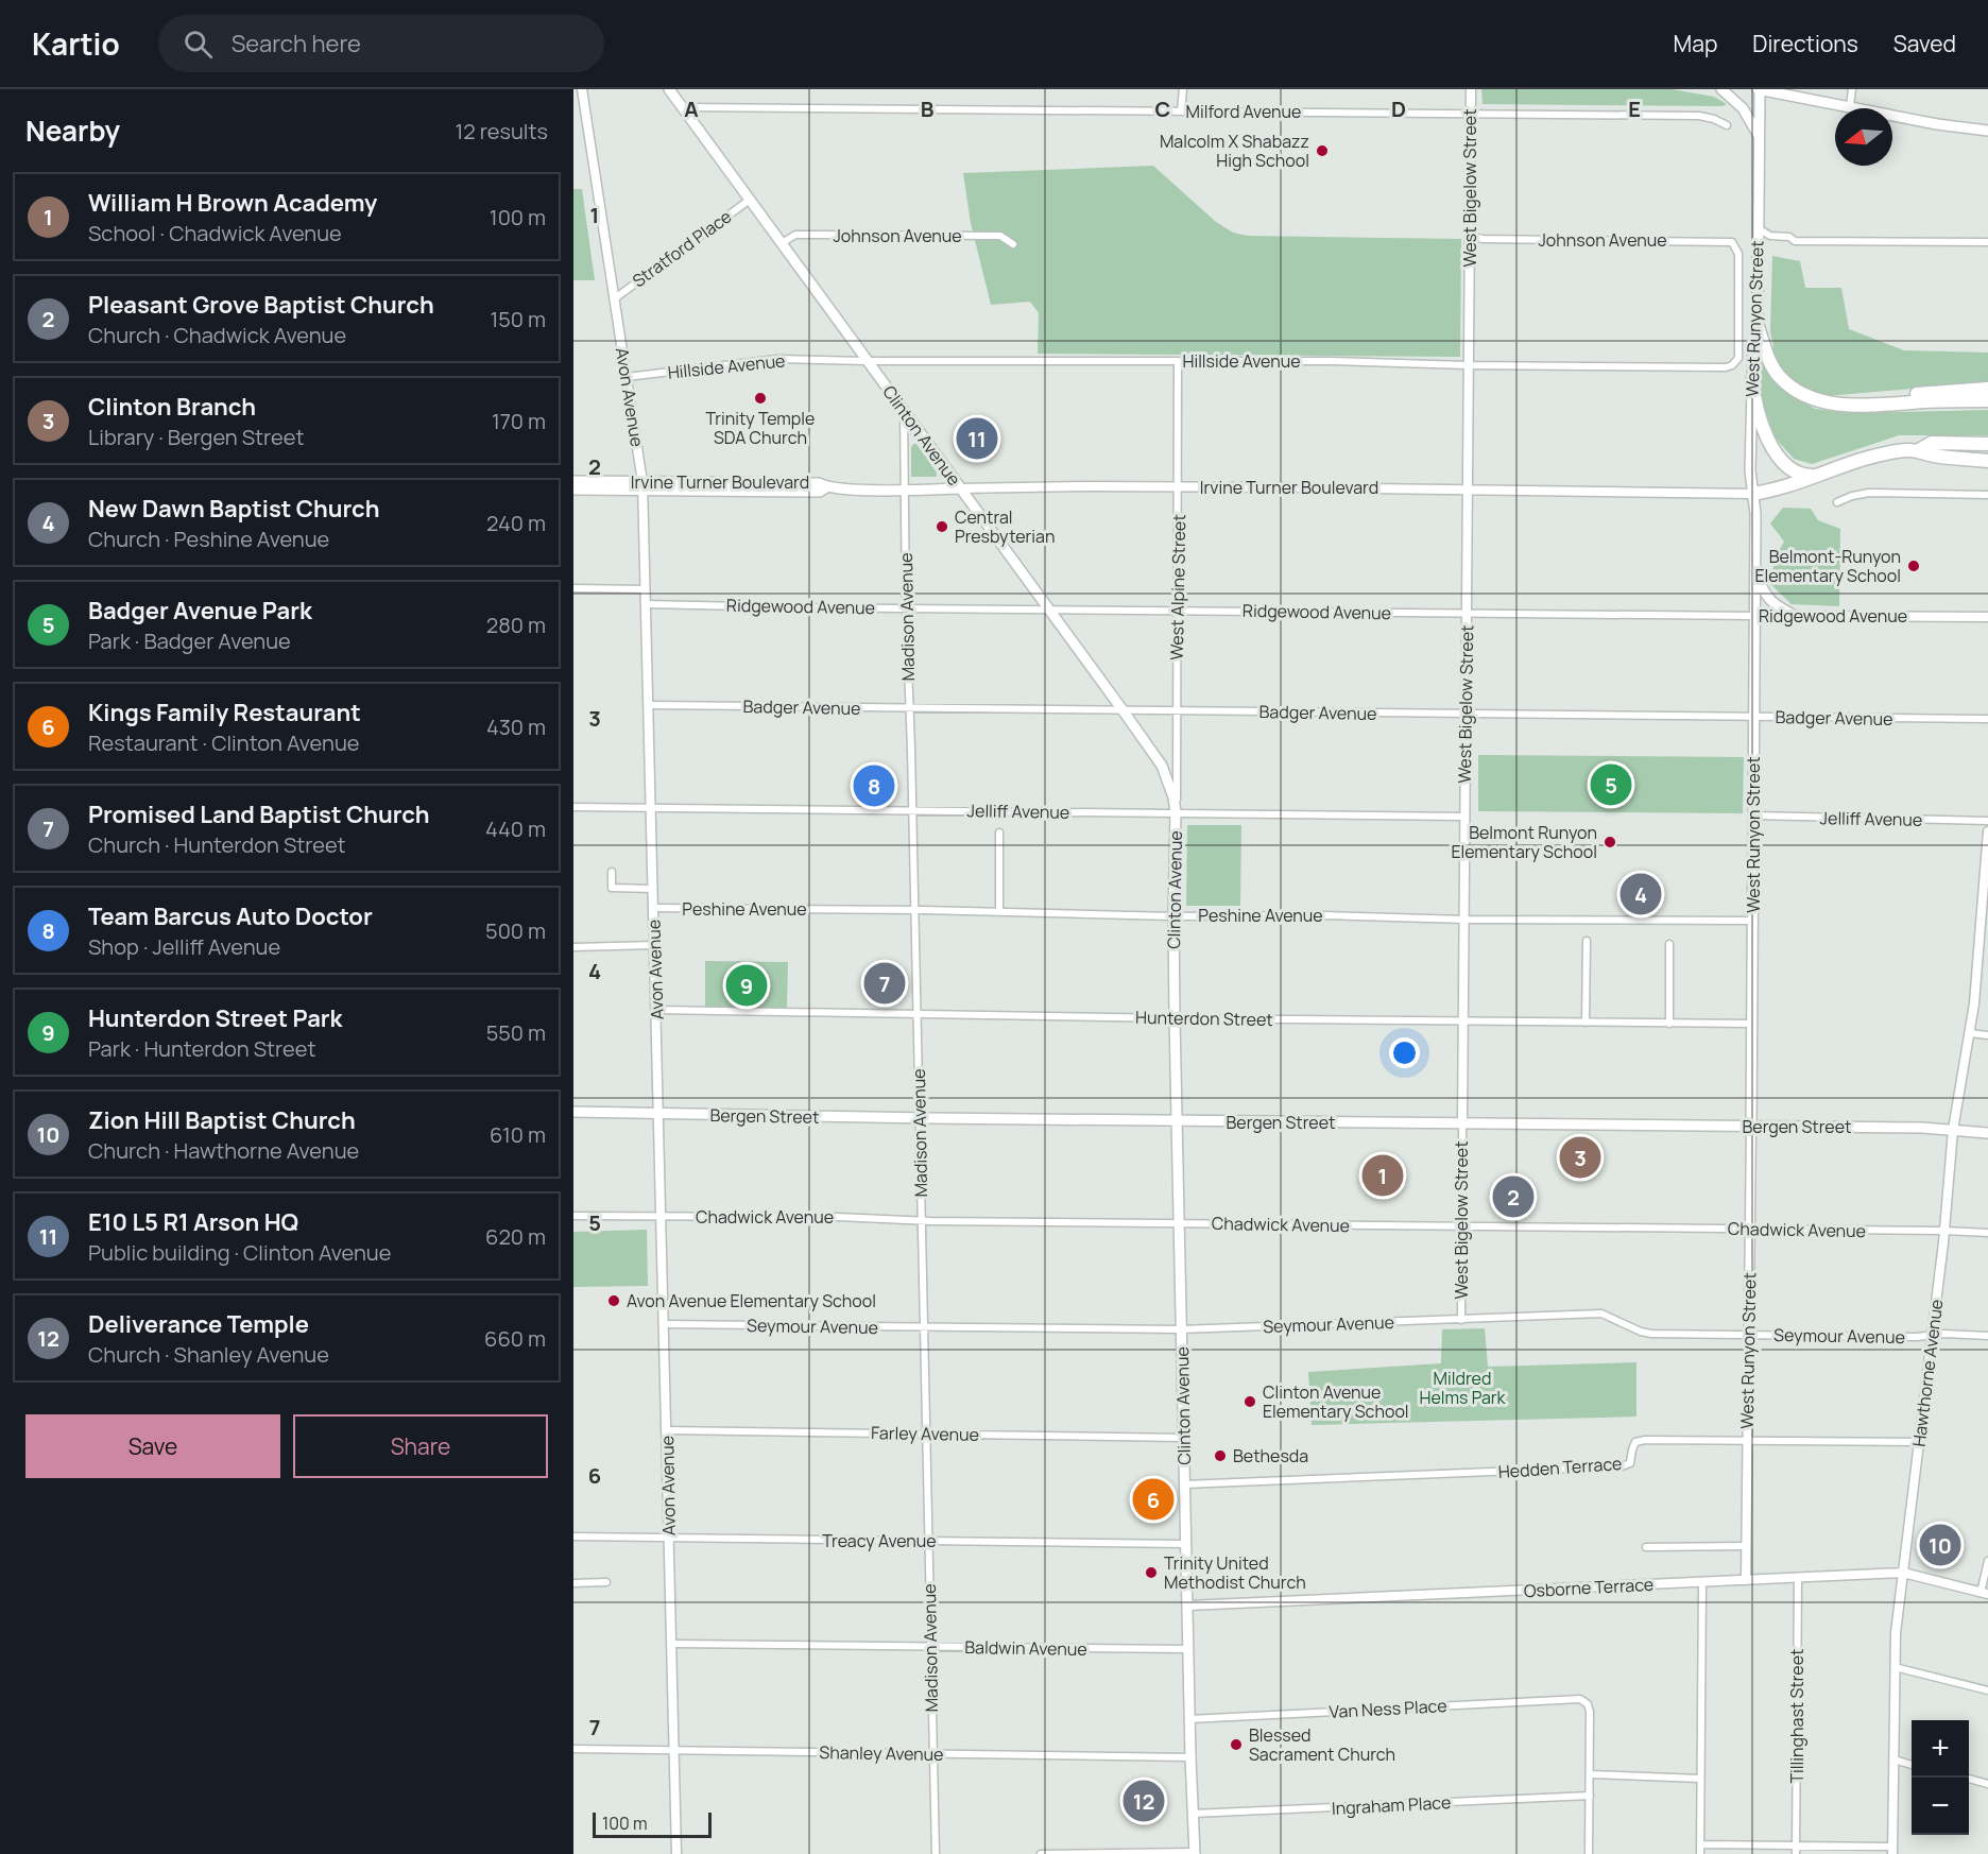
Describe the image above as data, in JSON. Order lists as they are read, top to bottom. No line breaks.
{"streets":{"main road":["West Runyon Street","Clinton Avenue","Irvine Turner Boulevard","Bergen Street"],"street":["Milford Avenue","West Bigelow Street","Johnson Avenue","Stratford Place","Hillside Avenue","Avon Avenue","West Alpine Street","Ridgewood Avenue","Madison Avenue","Badger Avenue","Jelliff Avenue","Peshine Avenue","Hunterdon Street","Chadwick Avenue","Seymour Avenue","Hawthorne Avenue","Farley Avenue","Hedden Terrace","Treacy Avenue","Osborne Terrace","Baldwin Avenue","Van Ness Place","Tillinghast Street","Shanley Avenue","Ingraham Place"]},"crossings":[["Milford Avenue","West Bigelow Street"],["Milford Avenue","Clinton Avenue"],["West Bigelow Street","Johnson Avenue"],["West Bigelow Street","Hillside Avenue"],["West Bigelow Street","Irvine Turner Boulevard"],["West Bigelow Street","Ridgewood Avenue"],["West Bigelow Street","Badger Avenue"],["West Bigelow Street","Jelliff Avenue"],["West Bigelow Street","Peshine Avenue"],["West Bigelow Street","Hunterdon Street"],["West Bigelow Street","Bergen Street"],["West Bigelow Street","Chadwick Avenue"],["West Bigelow Street","Seymour Avenue"],["Johnson Avenue","Hillside Avenue"],["Johnson Avenue","Clinton Avenue"],["Stratford Place","Avon Avenue"],["Stratford Place","Clinton Avenue"],["West Runyon Street","Irvine Turner Boulevard"],["West Runyon Street","Ridgewood Avenue"],["West Runyon Street","Badger Avenue"],["West Runyon Street","Jelliff Avenue"],["West Runyon Street","Peshine Avenue"],["West Runyon Street","Hunterdon Street"],["West Runyon Street","Bergen Street"],["West Runyon Street","Chadwick Avenue"],["West Runyon Street","Seymour Avenue"],["West Runyon Street","Hedden Terrace"],["West Runyon Street","Osborne Terrace"],["Hillside Avenue","Avon Avenue"],["Hillside Avenue","Clinton Avenue"],["Hillside Avenue","West Alpine Street"],["Avon Avenue","Irvine Turner Boulevard"],["Avon Avenue","Ridgewood Avenue"],["Avon Avenue","Badger Avenue"],["Avon Avenue","Jelliff Avenue"],["Avon Avenue","Peshine Avenue"],["Avon Avenue","Hunterdon Street"],["Avon Avenue","Bergen Street"],["Avon Avenue","Chadwick Avenue"],["Avon Avenue","Seymour Avenue"],["Avon Avenue","Farley Avenue"],["Avon Avenue","Treacy Avenue"],["Avon Avenue","Baldwin Avenue"],["Avon Avenue","Shanley Avenue"],["Clinton Avenue","Irvine Turner Boulevard"],["Clinton Avenue","West Alpine Street"],["Clinton Avenue","Ridgewood Avenue"],["Clinton Avenue","Madison Avenue"],["Clinton Avenue","Badger Avenue"],["Clinton Avenue","Jelliff Avenue"],["Clinton Avenue","Peshine Avenue"],["Clinton Avenue","Hunterdon Street"],["Clinton Avenue","Bergen Street"],["Clinton Avenue","Chadwick Avenue"],["Clinton Avenue","Seymour Avenue"],["Clinton Avenue","Farley Avenue"],["Clinton Avenue","Hedden Terrace"],["Clinton Avenue","Treacy Avenue"],["Clinton Avenue","Osborne Terrace"],["Clinton Avenue","Baldwin Avenue"],["Clinton Avenue","Van Ness Place"],["Clinton Avenue","Shanley Avenue"],["Clinton Avenue","Ingraham Place"],["Irvine Turner Boulevard","West Alpine Street"],["Irvine Turner Boulevard","Madison Avenue"],["West Alpine Street","Ridgewood Avenue"],["West Alpine Street","Badger Avenue"],["West Alpine Street","Jelliff Avenue"],["Ridgewood Avenue","Madison Avenue"],["Madison Avenue","Badger Avenue"],["Madison Avenue","Jelliff Avenue"],["Madison Avenue","Peshine Avenue"],["Madison Avenue","Hunterdon Street"],["Madison Avenue","Bergen Street"],["Madison Avenue","Chadwick Avenue"],["Madison Avenue","Seymour Avenue"],["Madison Avenue","Farley Avenue"],["Madison Avenue","Treacy Avenue"],["Madison Avenue","Baldwin Avenue"],["Madison Avenue","Shanley Avenue"],["Bergen Street","Hawthorne Avenue"],["Chadwick Avenue","Hawthorne Avenue"],["Seymour Avenue","Hawthorne Avenue"],["Hawthorne Avenue","Hedden Terrace"],["Hawthorne Avenue","Osborne Terrace"],["Osborne Terrace","Tillinghast Street"]],"parks":["Mildred Helms Park"],"places":["Malcolm X Shabazz High School","Trinity Temple SDA Church","Central Presbyterian","Belmont-Runyon Elementary School","Belmont Runyon Elementary School","Avon Avenue Elementary School","Clinton Avenue Elementary School","Bethesda","Trinity United Methodist Church","Blessed Sacrament Church"],"scale_bar":"100 m","north":"left","page":{"header":"Kartio","search":"Search here","nav":["Map","Directions","Saved"],"heading":["Nearby","12 results"],"list":[{"mark":"1","name":"William H Brown Academy","note":"School · Chadwick Avenue","value":"100 m"},{"mark":"2","name":"Pleasant Grove Baptist Church","note":"Church · Chadwick Avenue","value":"150 m"},{"mark":"3","name":"Clinton Branch","note":"Library · Bergen Street","value":"170 m"},{"mark":"4","name":"New Dawn Baptist Church","note":"Church · Peshine Avenue","value":"240 m"},{"mark":"5","name":"Badger Avenue Park","note":"Park · Badger Avenue","value":"280 m"},{"mark":"6","name":"Kings Family Restaurant","note":"Restaurant · Clinton Avenue","value":"430 m"},{"mark":"7","name":"Promised Land Baptist Church","note":"Church · Hunterdon Street","value":"440 m"},{"mark":"8","name":"Team Barcus Auto Doctor","note":"Shop · Jelliff Avenue","value":"500 m"},{"mark":"9","name":"Hunterdon Street Park","note":"Park · Hunterdon Street","value":"550 m"},{"mark":"10","name":"Zion Hill Baptist Church","note":"Church · Hawthorne Avenue","value":"610 m"},{"mark":"11","name":"E10 L5 R1 Arson HQ","note":"Public building · Clinton Avenue","value":"620 m"},{"mark":"12","name":"Deliverance Temple","note":"Church · Shanley Avenue","value":"660 m"}],"pins":["11","5","8","4","7","9","3","1","2","6","10","12"],"buttons":["Save","Share"],"map_buttons":["+","−"],"scale":"100 m"},"grid":{"columns":["A","B","C","D","E"],"rows":["1","2","3","4","5","6","7"]}}
